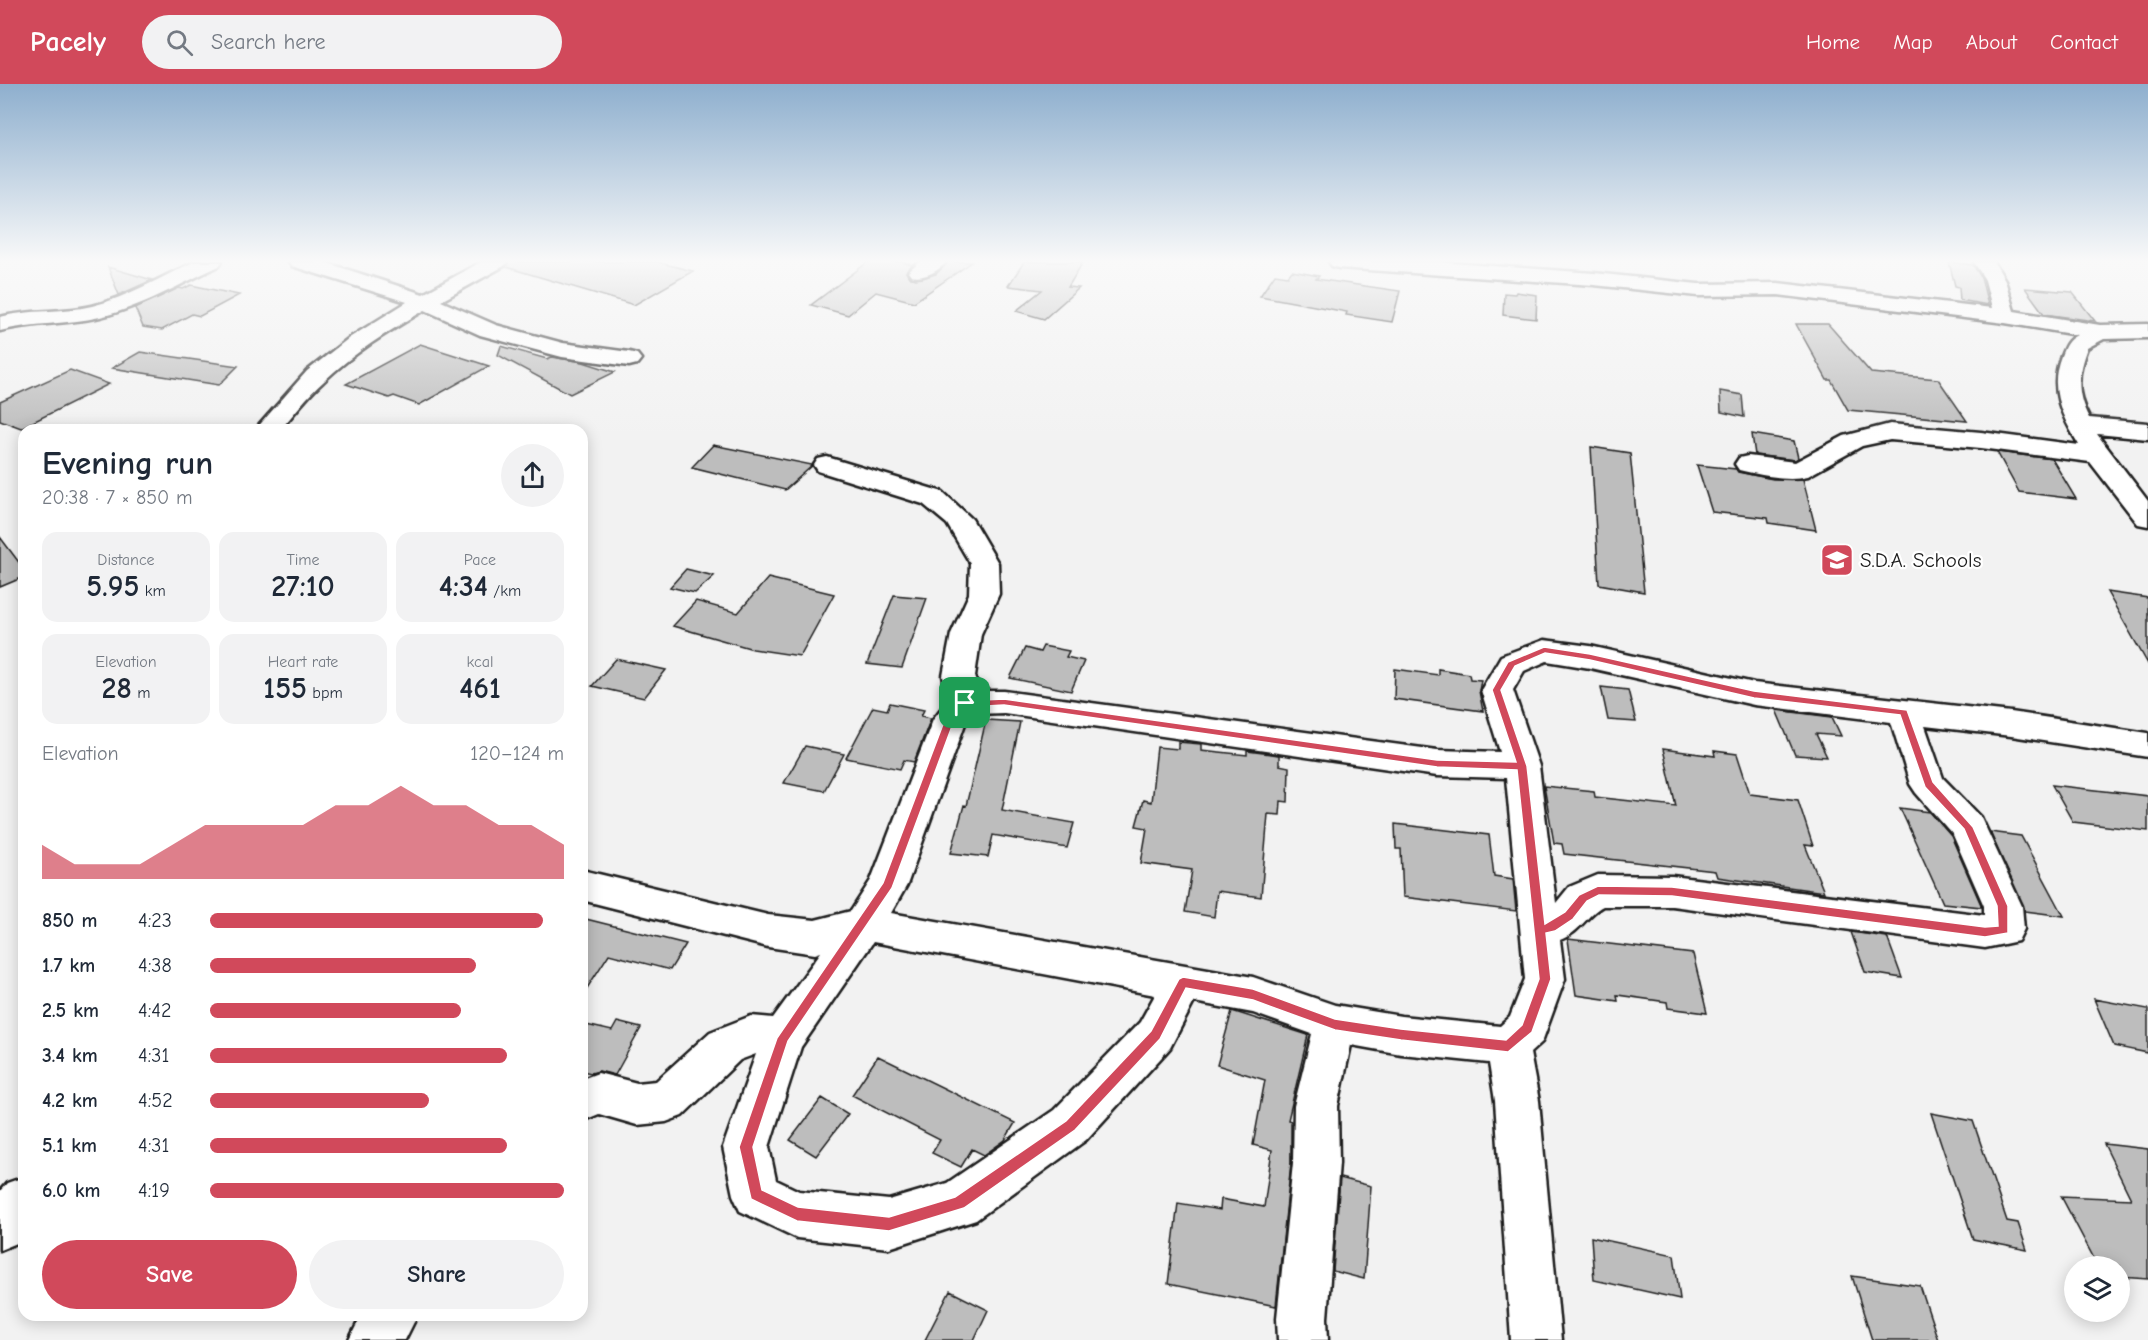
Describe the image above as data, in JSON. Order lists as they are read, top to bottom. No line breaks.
{"places":{"school or university":["S.D.A. Schools"]},"page":{"header":"Pacely","search":"Search here","nav":["Home","Map","About","Contact"],"heading":["Evening run","20:38 · 7 × 850 m"],"stats":[["Distance","5.95 km"],["Time","27:10"],["Pace","4:34 /km"],["Elevation","28 m"],["Heart rate","155 bpm"],["kcal","461"]],"chart":["Elevation","120–124 m"],"list":[{"name":"850 m","note":"4:23"},{"name":"1.7 km","note":"4:38"},{"name":"2.5 km","note":"4:42"},{"name":"3.4 km","note":"4:31"},{"name":"4.2 km","note":"4:52"},{"name":"5.1 km","note":"4:31"},{"name":"6.0 km","note":"4:19"}],"buttons":["Save","Share"]}}
